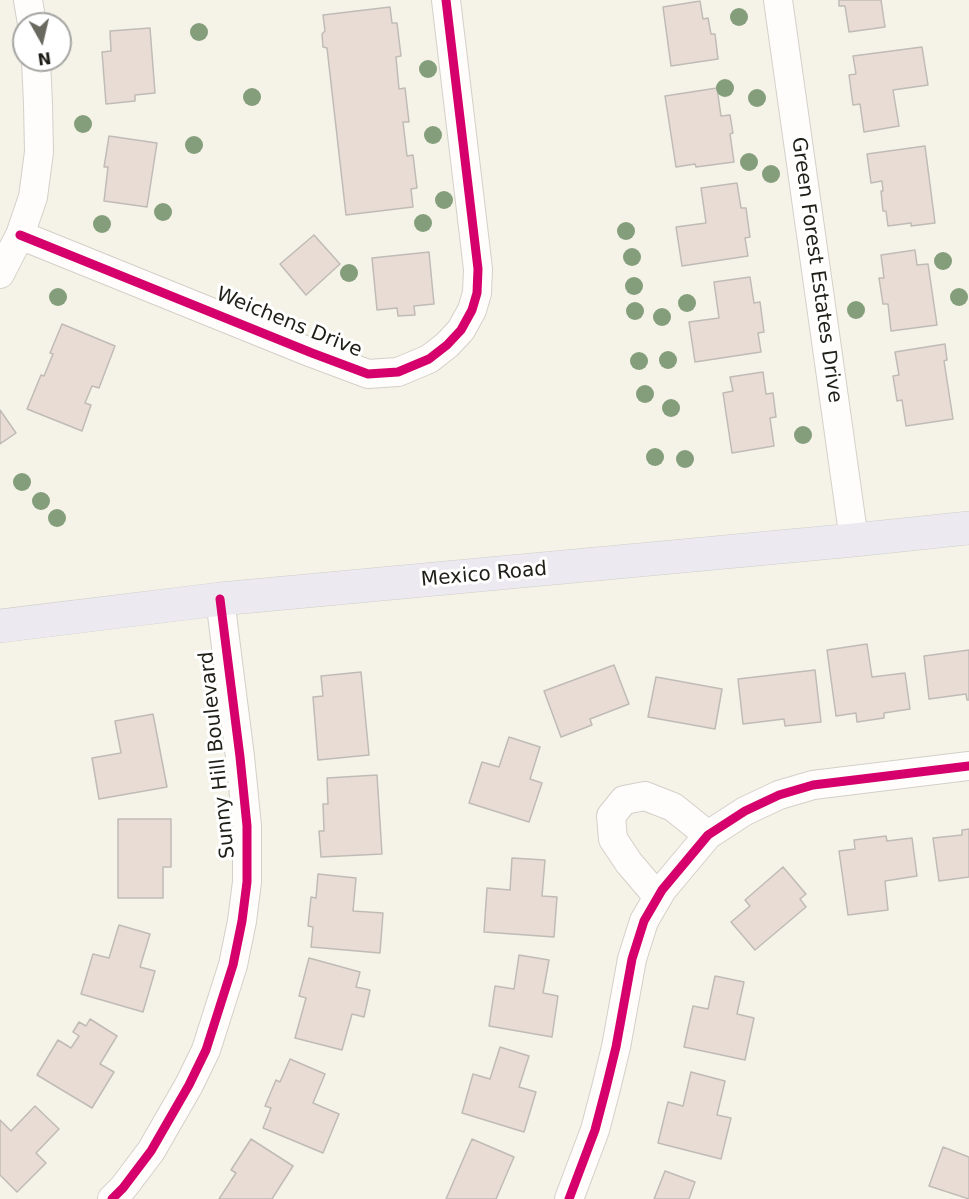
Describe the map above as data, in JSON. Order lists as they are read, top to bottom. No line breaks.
{"streets":{"main road":["Mexico Road"],"street":["Green Forest Estates Drive","Weichens Drive","Sunny Hill Boulevard"]},"crossings":[["Green Forest Estates Drive","Mexico Road"],["Mexico Road","Sunny Hill Boulevard"]],"north":"bottom"}
